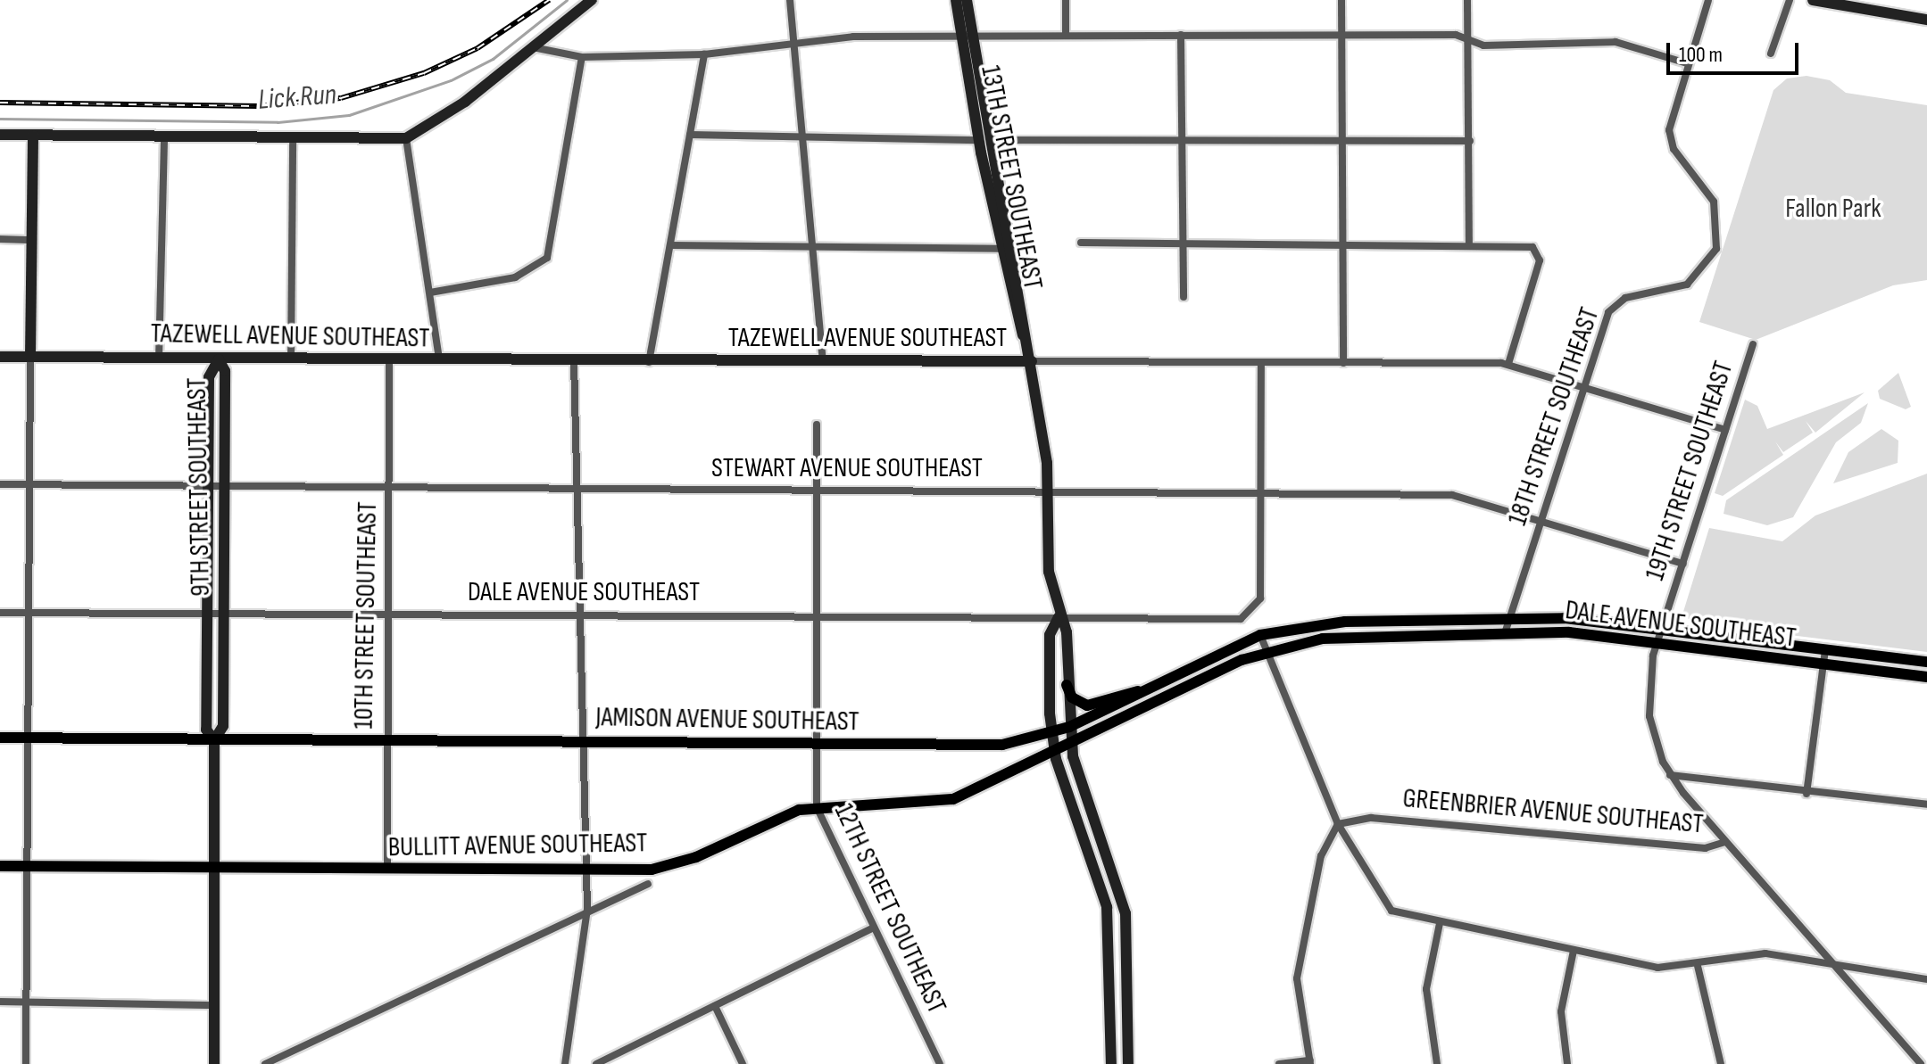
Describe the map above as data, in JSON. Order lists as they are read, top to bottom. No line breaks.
{"streets":{"main road":["DALE AVENUE SOUTHEAST","JAMISON AVENUE SOUTHEAST","BULLITT AVENUE SOUTHEAST"],"street":["13TH STREET SOUTHEAST","TAZEWELL AVENUE SOUTHEAST","18TH STREET SOUTHEAST","STEWART AVENUE SOUTHEAST","19TH STREET SOUTHEAST","9TH STREET SOUTHEAST","10TH STREET SOUTHEAST","GREENBRIER AVENUE SOUTHEAST","12TH STREET SOUTHEAST"]},"crossings":[["13TH STREET SOUTHEAST","TAZEWELL AVENUE SOUTHEAST"],["13TH STREET SOUTHEAST","STEWART AVENUE SOUTHEAST"],["13TH STREET SOUTHEAST","DALE AVENUE SOUTHEAST"],["13TH STREET SOUTHEAST","JAMISON AVENUE SOUTHEAST"],["13TH STREET SOUTHEAST","BULLITT AVENUE SOUTHEAST"],["TAZEWELL AVENUE SOUTHEAST","18TH STREET SOUTHEAST"],["TAZEWELL AVENUE SOUTHEAST","19TH STREET SOUTHEAST"],["TAZEWELL AVENUE SOUTHEAST","9TH STREET SOUTHEAST"],["TAZEWELL AVENUE SOUTHEAST","DALE AVENUE SOUTHEAST"],["TAZEWELL AVENUE SOUTHEAST","10TH STREET SOUTHEAST"],["18TH STREET SOUTHEAST","STEWART AVENUE SOUTHEAST"],["18TH STREET SOUTHEAST","DALE AVENUE SOUTHEAST"],["STEWART AVENUE SOUTHEAST","19TH STREET SOUTHEAST"],["STEWART AVENUE SOUTHEAST","9TH STREET SOUTHEAST"],["STEWART AVENUE SOUTHEAST","DALE AVENUE SOUTHEAST"],["STEWART AVENUE SOUTHEAST","10TH STREET SOUTHEAST"],["STEWART AVENUE SOUTHEAST","12TH STREET SOUTHEAST"],["19TH STREET SOUTHEAST","DALE AVENUE SOUTHEAST"],["19TH STREET SOUTHEAST","GREENBRIER AVENUE SOUTHEAST"],["9TH STREET SOUTHEAST","DALE AVENUE SOUTHEAST"],["9TH STREET SOUTHEAST","JAMISON AVENUE SOUTHEAST"],["9TH STREET SOUTHEAST","BULLITT AVENUE SOUTHEAST"],["DALE AVENUE SOUTHEAST","10TH STREET SOUTHEAST"],["DALE AVENUE SOUTHEAST","JAMISON AVENUE SOUTHEAST"],["DALE AVENUE SOUTHEAST","12TH STREET SOUTHEAST"],["10TH STREET SOUTHEAST","JAMISON AVENUE SOUTHEAST"],["10TH STREET SOUTHEAST","BULLITT AVENUE SOUTHEAST"],["JAMISON AVENUE SOUTHEAST","12TH STREET SOUTHEAST"],["BULLITT AVENUE SOUTHEAST","12TH STREET SOUTHEAST"]],"water":["Lick Run"],"parks":["Fallon Park"],"scale_bar":"100 m"}
